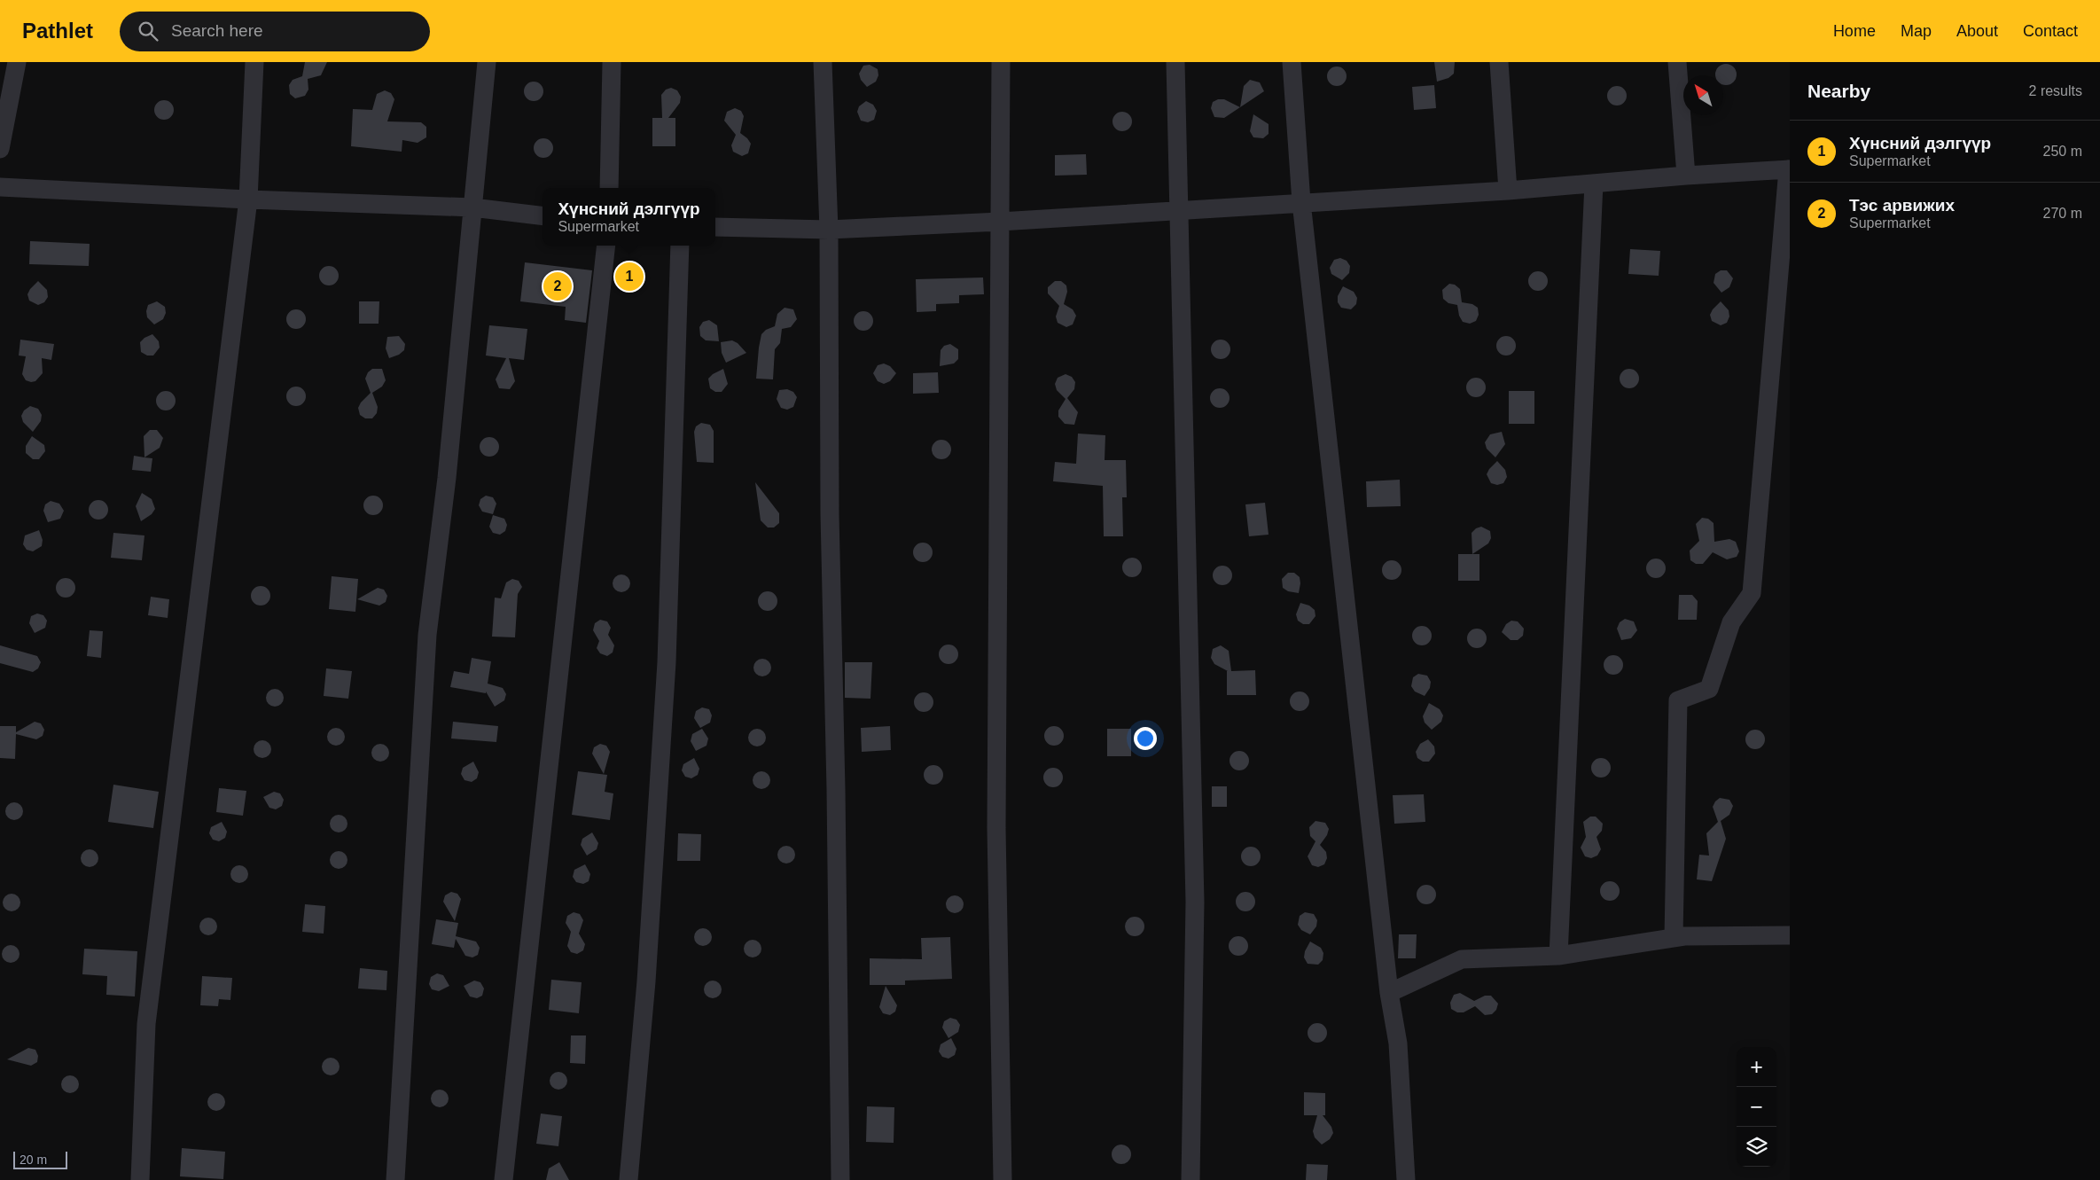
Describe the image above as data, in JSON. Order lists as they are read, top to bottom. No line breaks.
{"scale_bar":"20 m","north":"top left","page":{"header":"Pathlet","search":"Search here","nav":["Home","Map","About","Contact"],"heading":["Nearby","2 results"],"list":[{"mark":"1","name":"Хүнсний дэлгүүр","note":"Supermarket","value":"250 m"},{"mark":"2","name":"Тэс арвижих","note":"Supermarket","value":"270 m"}],"popup":["Хүнсний дэлгүүр","Supermarket"],"pins":["1","2"],"map_buttons":["+","−"],"scale":"20 m"}}
